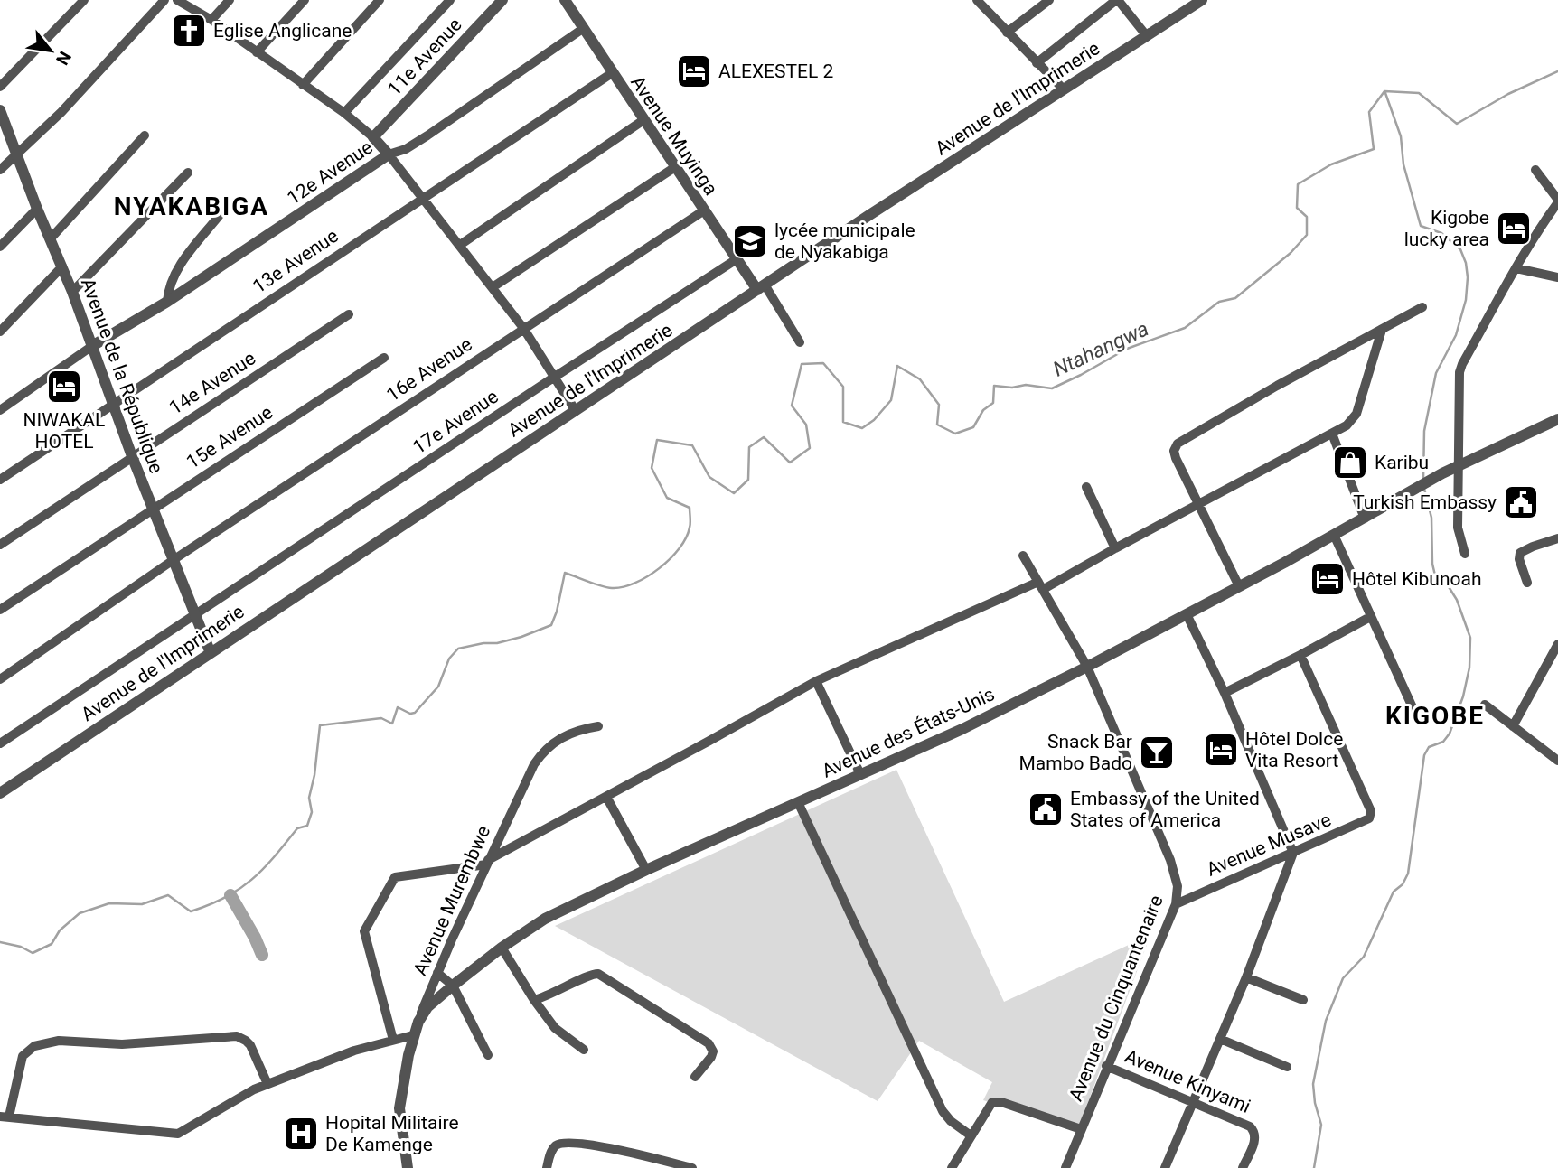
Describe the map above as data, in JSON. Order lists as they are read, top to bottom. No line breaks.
{"streets":{"street":["11e Avenue","Avenue de l'Imprimerie","Avenue Muyinga","12e Avenue","13e Avenue","16e Avenue","Avenue de la République","14e Avenue","17e Avenue","15e Avenue","Avenue des États-Unis","Avenue Musave","Avenue Murembwe","Avenue du Cinquantenaire","Avenue Kinyami"]},"crossings":[["Avenue de l'Imprimerie","Avenue Muyinga"],["Avenue de l'Imprimerie","Avenue de la République"],["Avenue Muyinga","12e Avenue"],["Avenue Muyinga","13e Avenue"],["Avenue Muyinga","16e Avenue"],["Avenue Muyinga","17e Avenue"],["12e Avenue","Avenue de la République"],["13e Avenue","Avenue de la République"],["16e Avenue","Avenue de la République"],["Avenue de la République","14e Avenue"],["Avenue de la République","17e Avenue"],["Avenue de la République","15e Avenue"],["Avenue des États-Unis","Avenue Murembwe"],["Avenue des États-Unis","Avenue du Cinquantenaire"],["Avenue Musave","Avenue du Cinquantenaire"],["Avenue du Cinquantenaire","Avenue Kinyami"]],"districts":["NYAKABIGA","KIGOBE"],"water":["Ntahangwa"],"places":{"church":["Eglise Anglicane"],"hotel":["ALEXESTEL 2","Kigobe lucky area","NIWAKAL HOTEL","Hôtel Kibunoah","Hôtel Dolce Vita Resort"],"school or university":["lycée municipale de Nyakabiga"],"shop":["Karibu"],"public building":["Turkish Embassy","Embassy of the United States of America"],"bar":["Snack Bar Mambo Bado"],"hospital":["Hopital Militaire De Kamenge"]},"north":"bottom right"}
